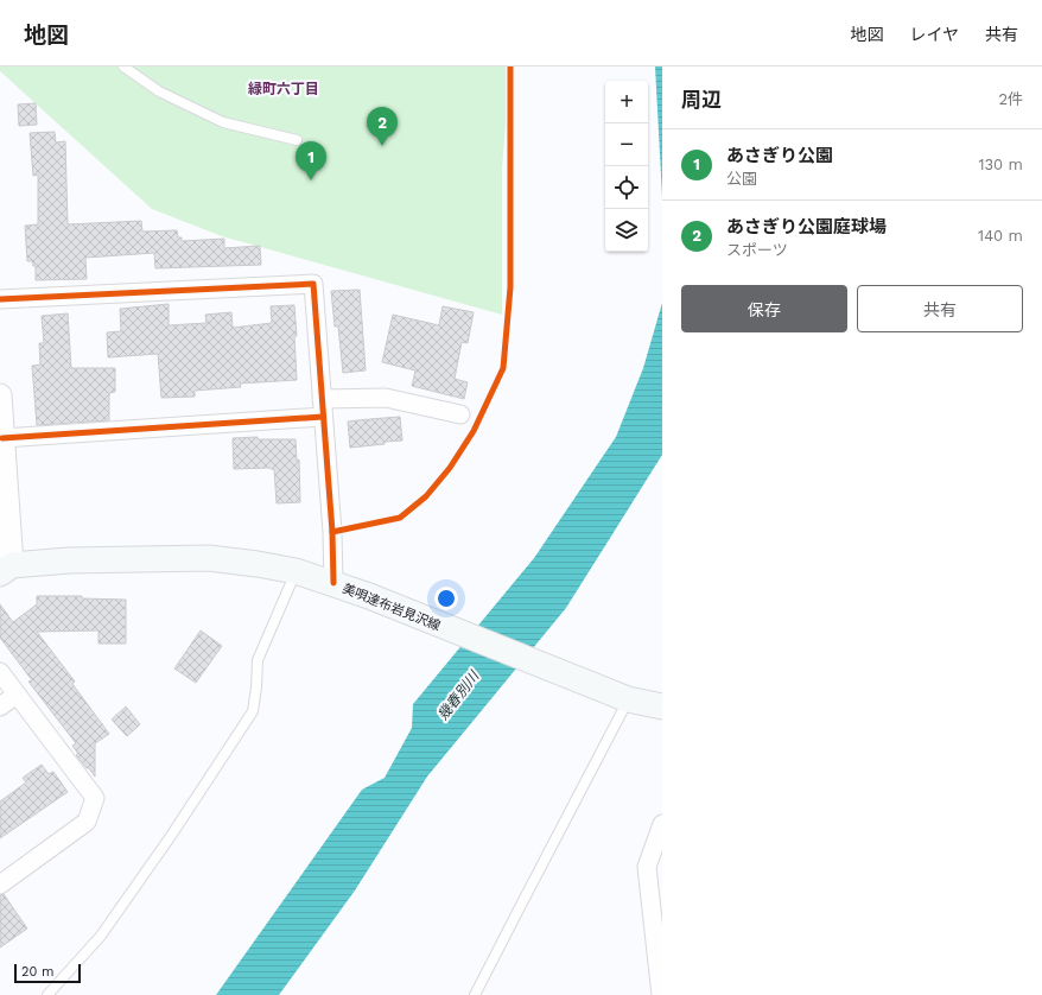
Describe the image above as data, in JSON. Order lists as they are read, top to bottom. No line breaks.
{"streets":{"main road":["美唄達布岩見沢線"]},"districts":["緑町六丁目"],"water":["幾春別川"],"scale_bar":"20 m","page":{"header":"地図","nav":["地図","レイヤ","共有"],"heading":["周辺","2件"],"map_buttons":["+","−"],"pins":["2","1"],"list":[{"mark":"1","name":"あさぎり公園","note":"公園","value":"130 m"},{"mark":"2","name":"あさぎり公園庭球場","note":"スポーツ","value":"140 m"}],"buttons":["保存","共有"],"scale":"20 m"}}
